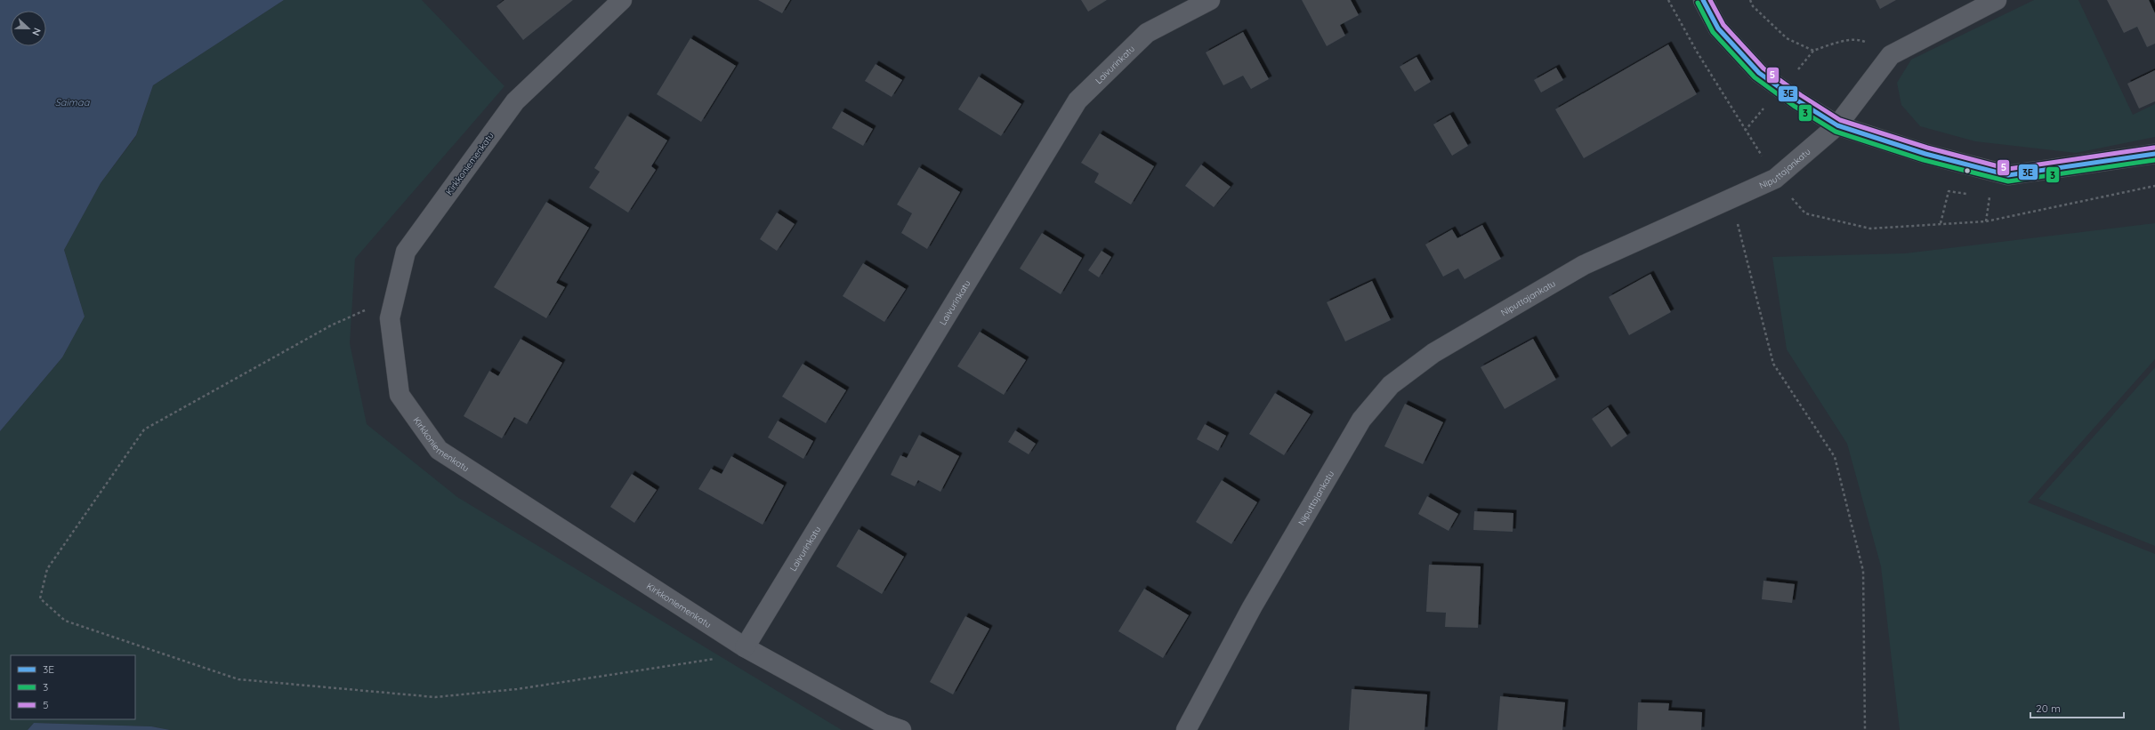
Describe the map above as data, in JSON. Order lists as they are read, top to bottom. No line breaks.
{"streets":{"street":["Laivurinkatu","Kirkkoniemenkatu","Niputtajankatu"]},"crossings":[["Laivurinkatu","Kirkkoniemenkatu"]],"water":["Saimaa"],"lines":["transit line 3E","transit line 5","transit line 3"],"legend":["3E","3","5"],"scale_bar":"20 m","north":"right"}
